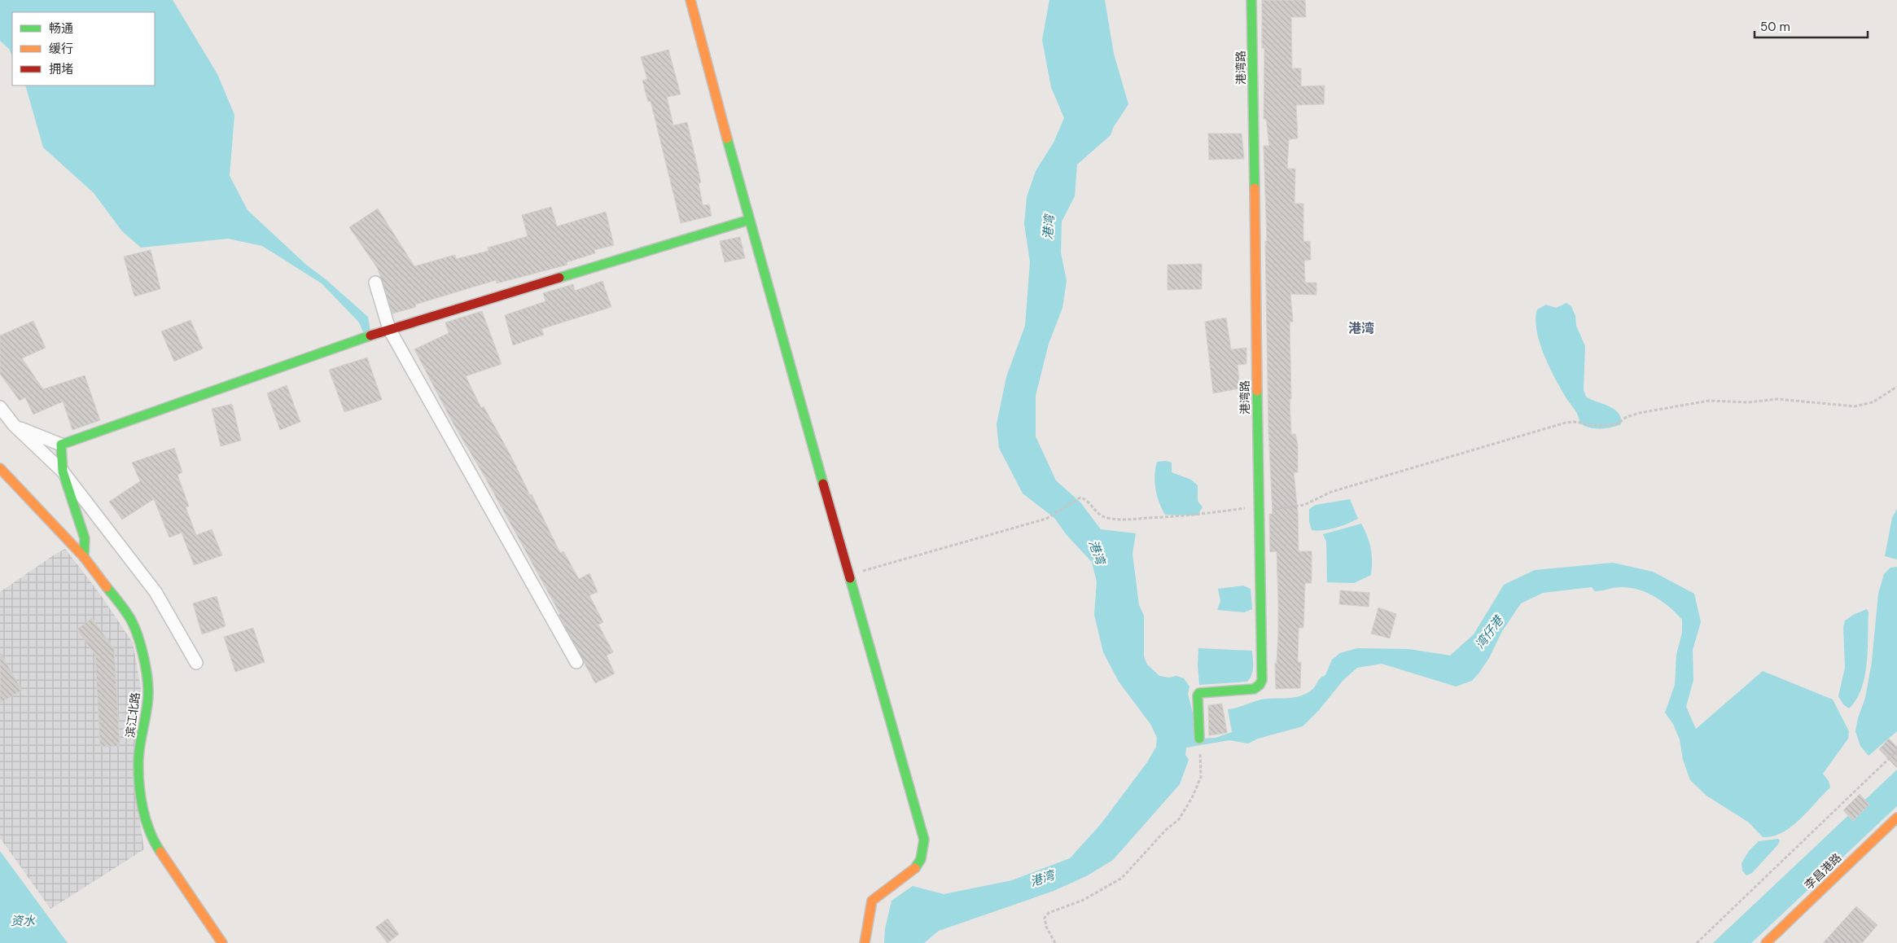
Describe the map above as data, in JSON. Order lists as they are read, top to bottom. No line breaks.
{"streets":{"street":["港湾路","滨江北路","李昌港路"]},"districts":["港湾"],"water":["港湾","湾仔港","资水"],"legend":["畅通","缓行","拥堵"],"scale_bar":"50 m"}
